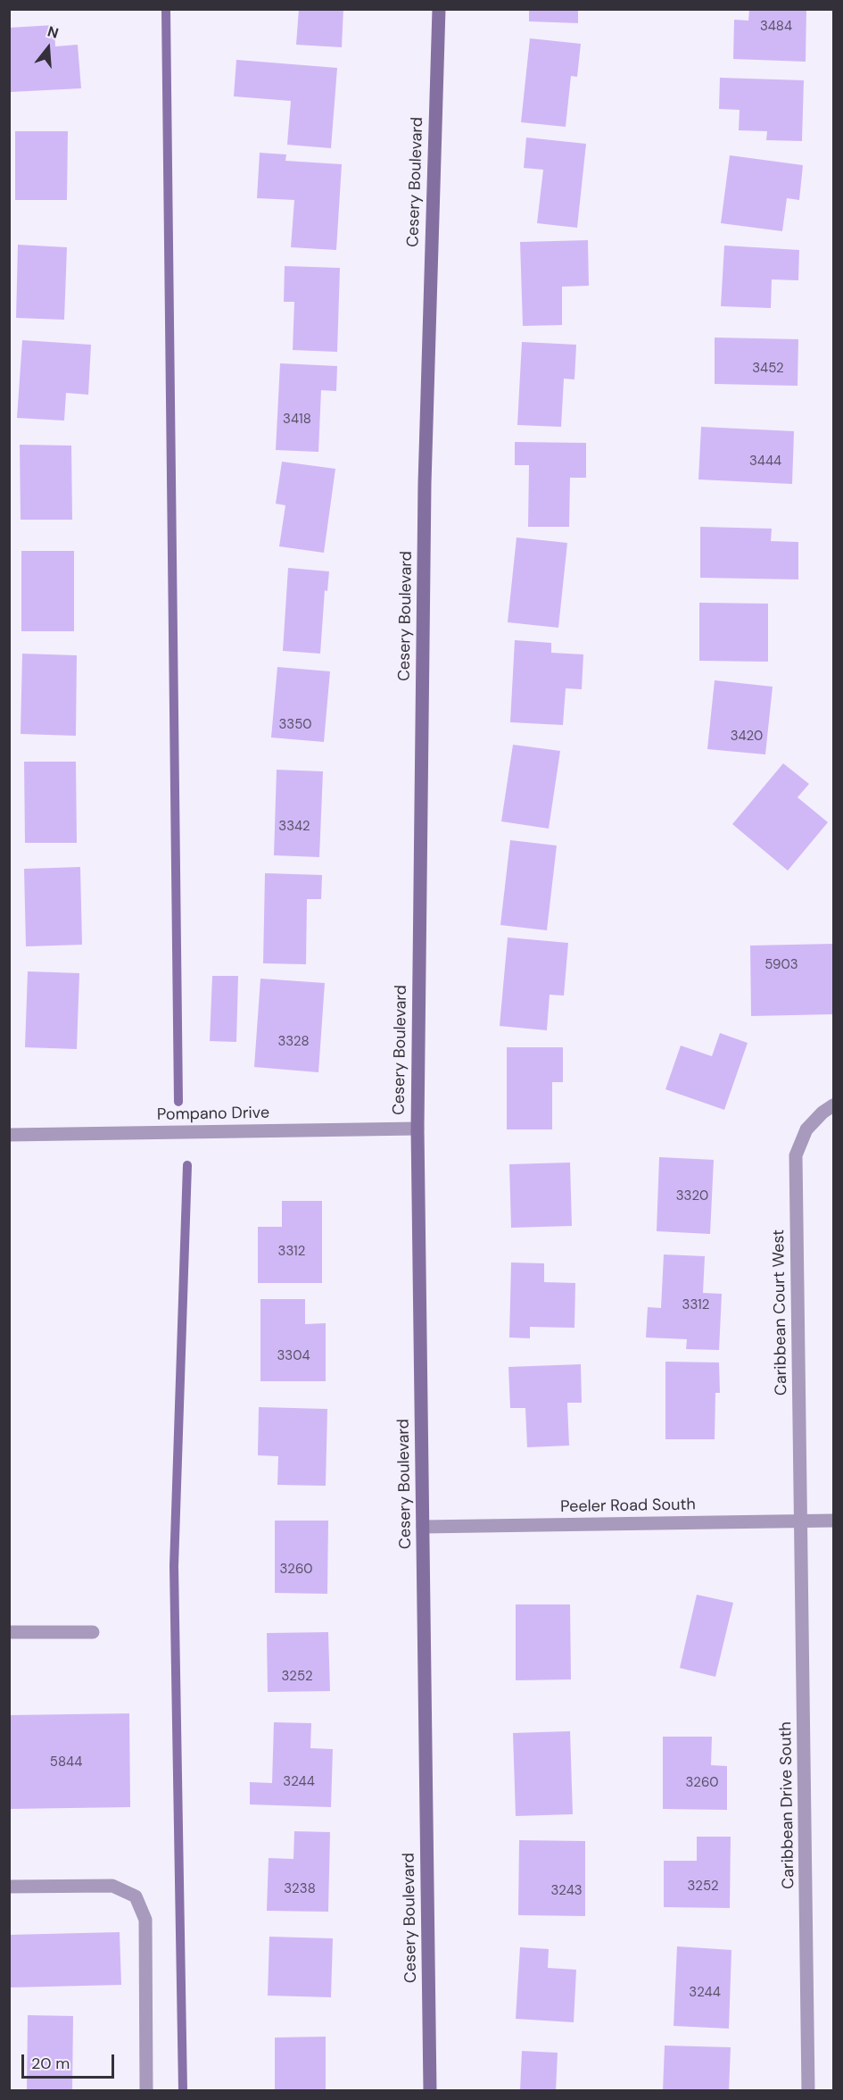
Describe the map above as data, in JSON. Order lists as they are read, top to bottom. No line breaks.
{"streets":{"main road":["Cesery Boulevard"],"street":["Pompano Drive","Caribbean Court West","Peeler Road South","Caribbean Drive South"]},"crossings":[["Cesery Boulevard","Pompano Drive"],["Cesery Boulevard","Peeler Road South"],["Caribbean Court West","Peeler Road South"],["Caribbean Court West","Caribbean Drive South"],["Peeler Road South","Caribbean Drive South"]],"house_numbers":["3484","3452","3418","3444","3350","3420","3342","5903","3328","3320","3312","3312","3304","3260","3252","5844","3244","3260","3252","3238","3243","3244"],"scale_bar":"20 m","north":"top"}
